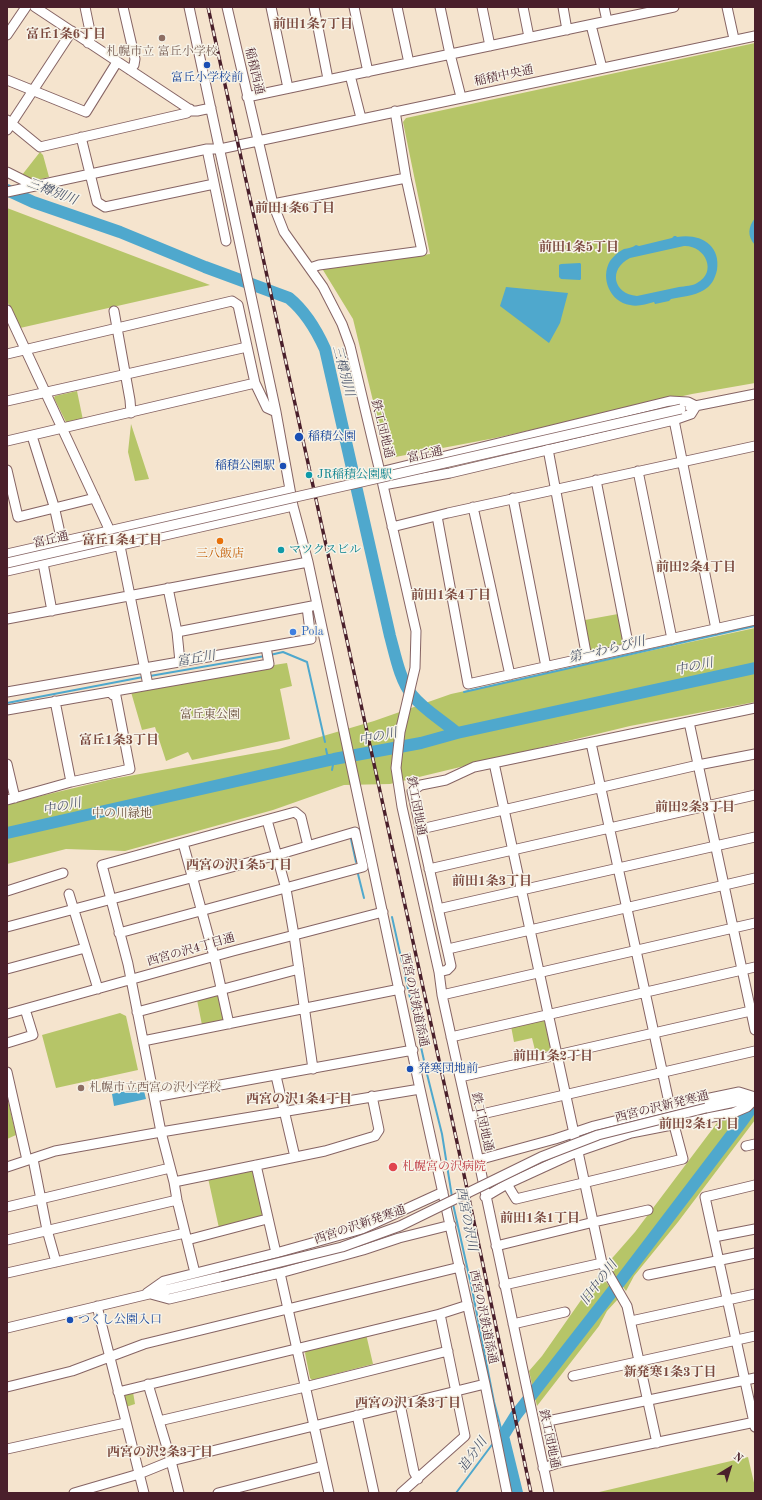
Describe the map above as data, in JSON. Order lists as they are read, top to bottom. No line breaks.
{"streets":{"street":["稲積西通","稲積中央通","鉄工団地通","富丘通","西宮の沢4丁目通","西宮の沢鉄道添通","西宮の沢新発寒通"]},"crossings":[["稲積西通","稲積中央通"],["稲積西通","鉄工団地通"],["稲積中央通","鉄工団地通"],["稲積中央通","西宮の沢鉄道添通"],["西宮の沢4丁目通","西宮の沢鉄道添通"]],"districts":["前田1条7丁目","富丘1条6丁目","前田1条6丁目","前田1条5丁目","富丘1条4丁目","前田2条4丁目","前田1条4丁目","富丘1条3丁目","前田2条3丁目","西宮の沢1条5丁目","前田1条3丁目","前田1条2丁目","西宮の沢1条4丁目","前田2条1丁目","前田1条1丁目","新発寒1条3丁目","西宮の沢1条3丁目","西宮の沢2条3丁目"],"water":["三樽別川","第一わらび川","富丘川","中の川","西宮の沢川","旧中の川","追分川"],"parks":["富丘東公園","中の川緑地"],"places":["札幌市立 富丘小学校","富丘小学校前","稲積公園","稲積公園駅","JR稲積公園駅","三八飯店","マツクスビル","Pola","発寒団地前","札幌市立西宮の沢小学校","札幌宮の沢病院","つくし公園入口"],"north":"top right"}
